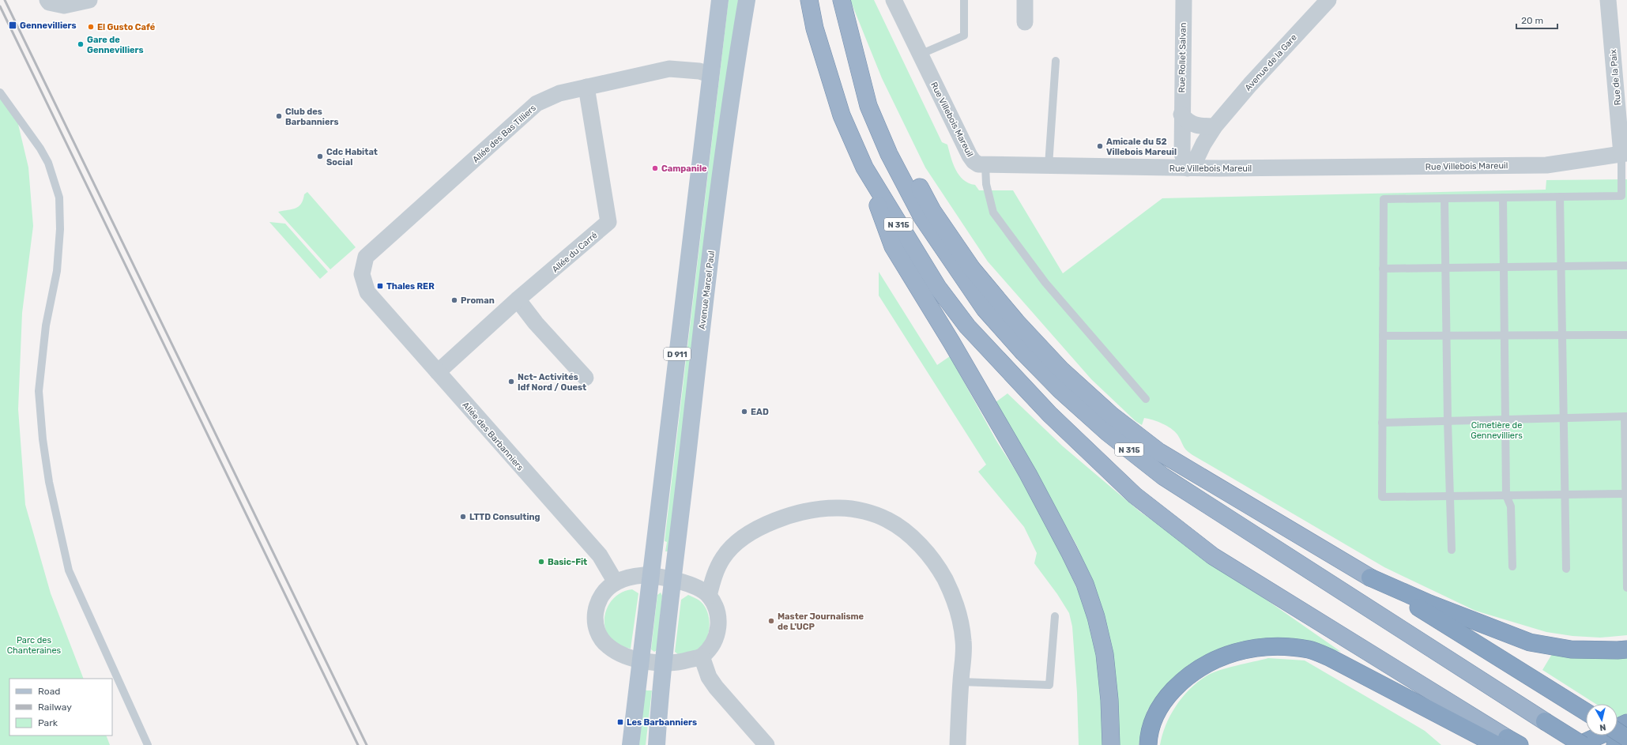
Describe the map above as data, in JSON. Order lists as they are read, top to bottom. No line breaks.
{"streets":{"highway":["N 315"],"main road":["Avenue Marcel Paul","D 911"],"street":["Rue Rollet Salvan","Avenue de la Gare","Rue de la Paix","Rue Villebois Mareuil","Allée des Bas Tilliers","Allée du Carré","Allée des Barbanniers"]},"crossings":[["Rue Rollet Salvan","Avenue de la Gare"],["Rue Rollet Salvan","Rue Villebois Mareuil"],["Avenue de la Gare","Rue Villebois Mareuil"],["Rue de la Paix","Rue Villebois Mareuil"],["Allée des Bas Tilliers","Allée du Carré"],["Allée des Bas Tilliers","D 911"],["Allée des Bas Tilliers","Allée des Barbanniers"],["Allée du Carré","Allée des Barbanniers"]],"parks":["Cimetière de Gennevilliers","Parc des Chanteraines"],"places":{"transit":["Gennevilliers","Thales RER","Les Barbanniers"],"other":["El Gusto Café","Gare de Gennevilliers","Club des Barbanniers","Amicale du 52 Villebois Mareuil","Cdc Habitat Social","Campanile","Proman","Nct- Activités Idf Nord / Ouest","EAD","LTTD Consulting","Basic-Fit","Master Journalisme de L'UCP"]},"legend":["Road","Railway","Park"],"scale_bar":"20 m","north":"bottom"}
